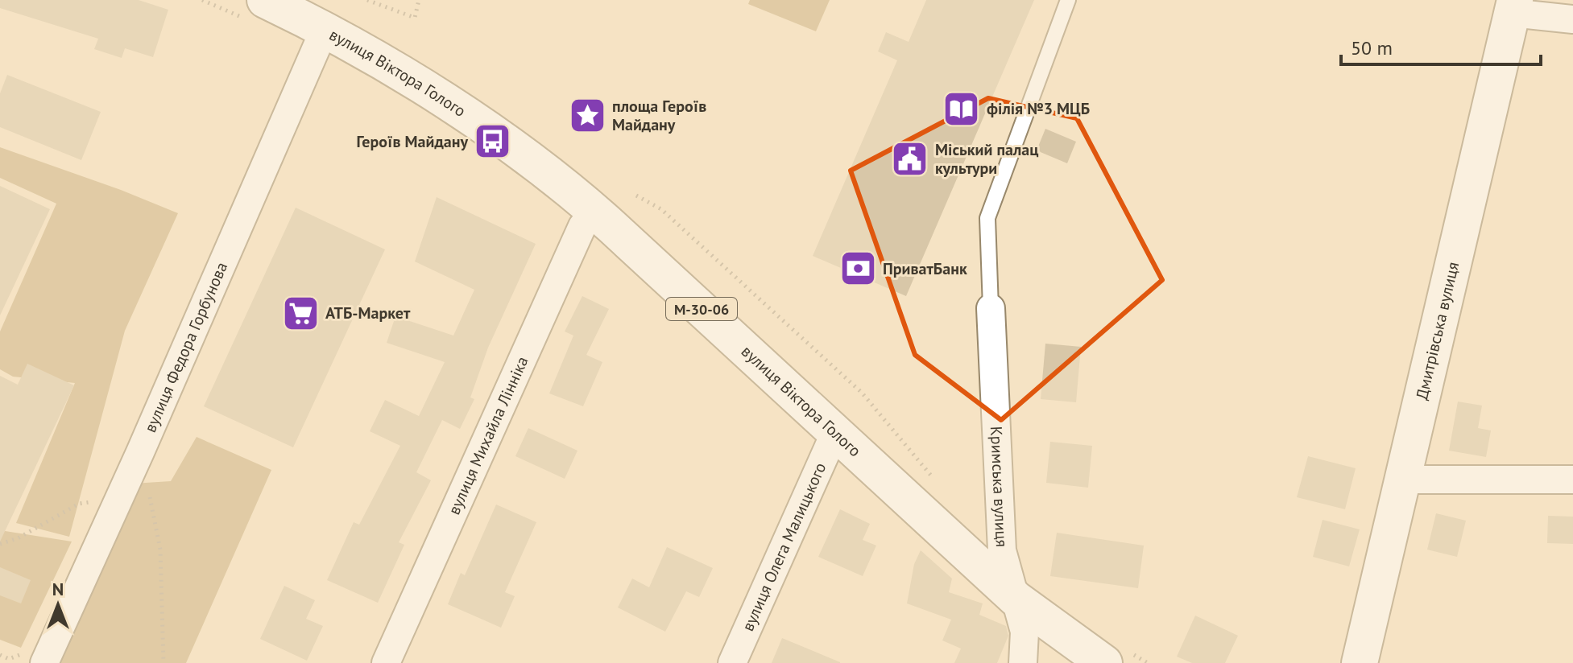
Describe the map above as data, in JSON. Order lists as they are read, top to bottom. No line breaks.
{"streets":{"main road":["вулиця Віктора Голого","М-30-06","Дмитрівська вулиця"],"street":["вулиця Федора Горбунова","вулиця Михайла Лінніка","Кримська вулиця","вулиця Олега Малицького"]},"crossings":[["вулиця Віктора Голого","вулиця Федора Горбунова"],["вулиця Віктора Голого","вулиця Михайла Лінніка"],["вулиця Віктора Голого","Кримська вулиця"],["вулиця Віктора Голого","вулиця Олега Малицького"]],"places":{"library":["філія №3 МЦБ"],"place":["площа Героїв Майдану"],"bus stop":["Героїв Майдану"],"public building":["Міський палац культури"],"bank":["ПриватБанк"],"supermarket":["АТБ-Маркет"]},"scale_bar":"50 m","north":"top"}
